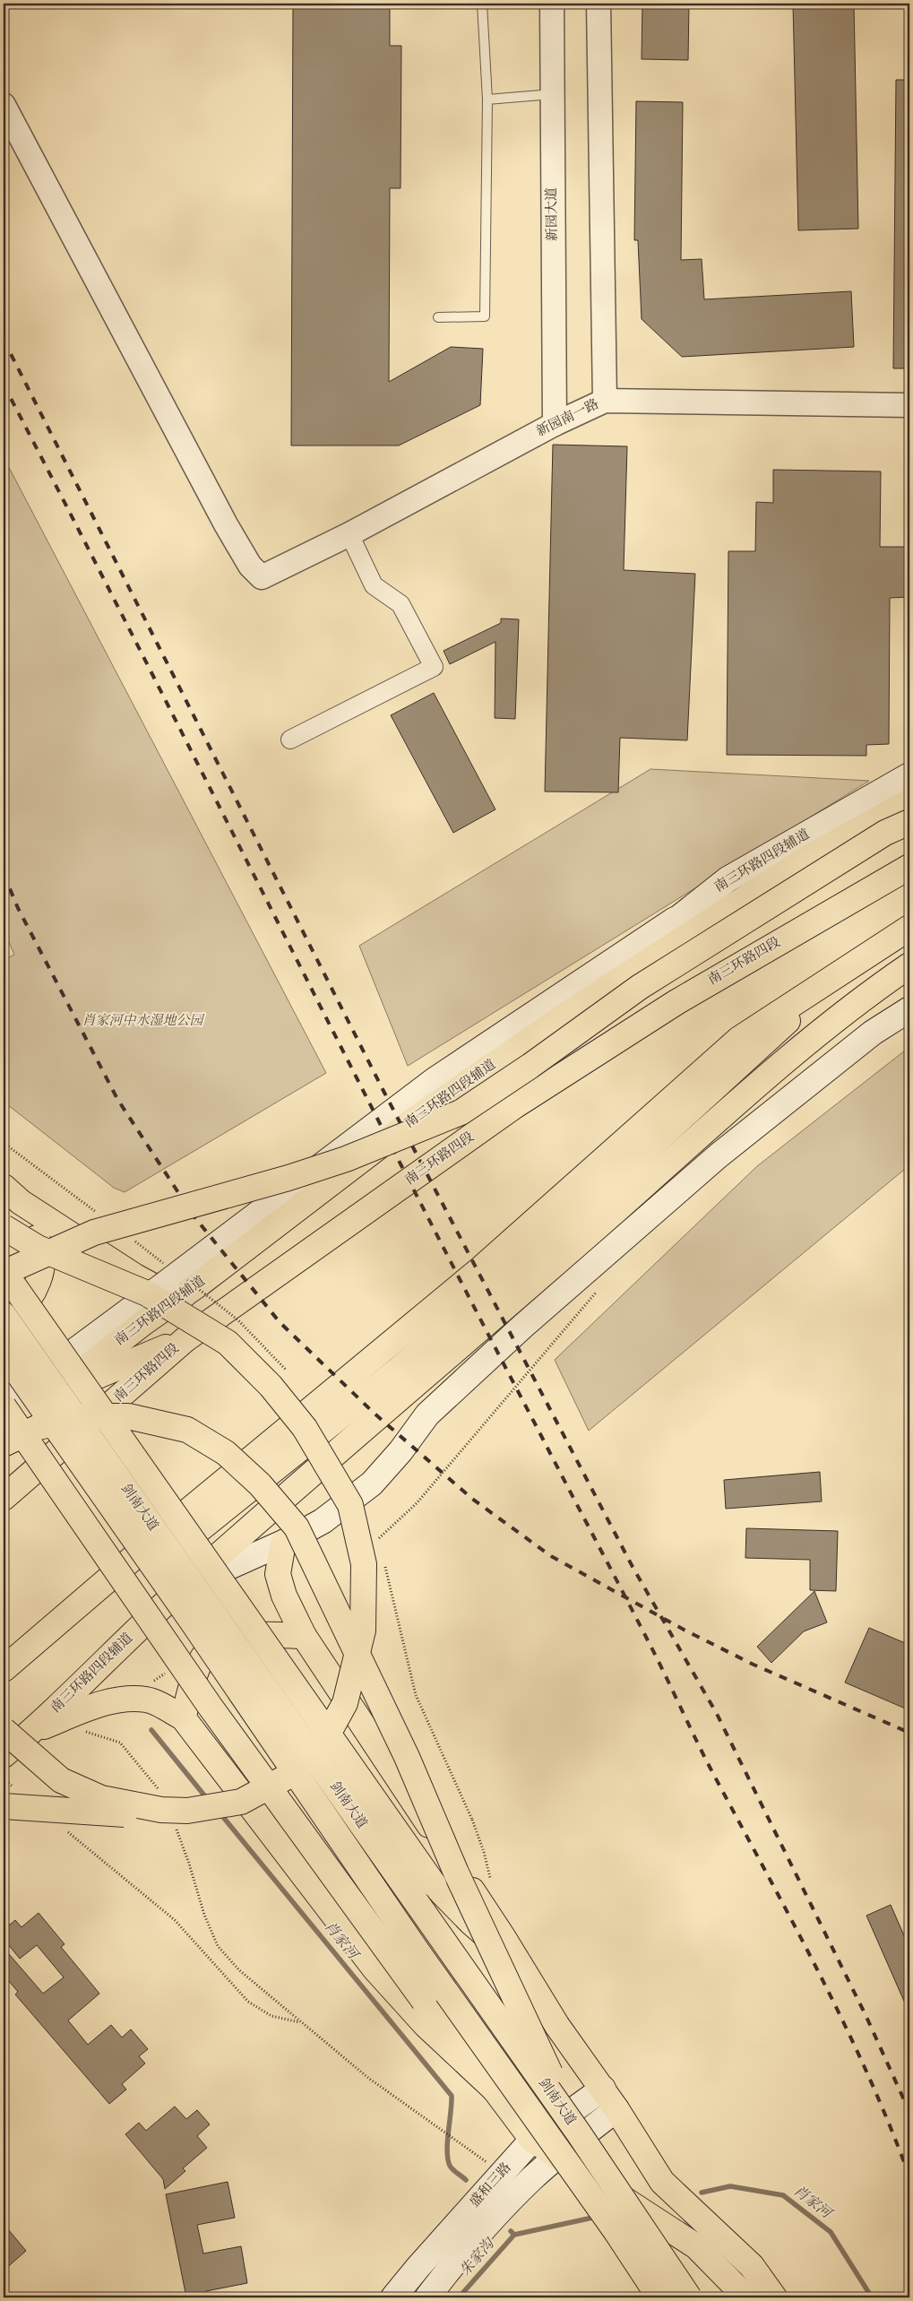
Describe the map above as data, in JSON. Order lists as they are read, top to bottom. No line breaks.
{"streets":{"main road":["南三环路四段辅道","南三环路四段","剑南大道","盛和三路"],"street":["新园大道","新园南一路"]},"crossings":[["新园大道","新园南一路"]],"water":["肖家河","朱家沟"],"parks":["肖家河中水湿地公园"]}
